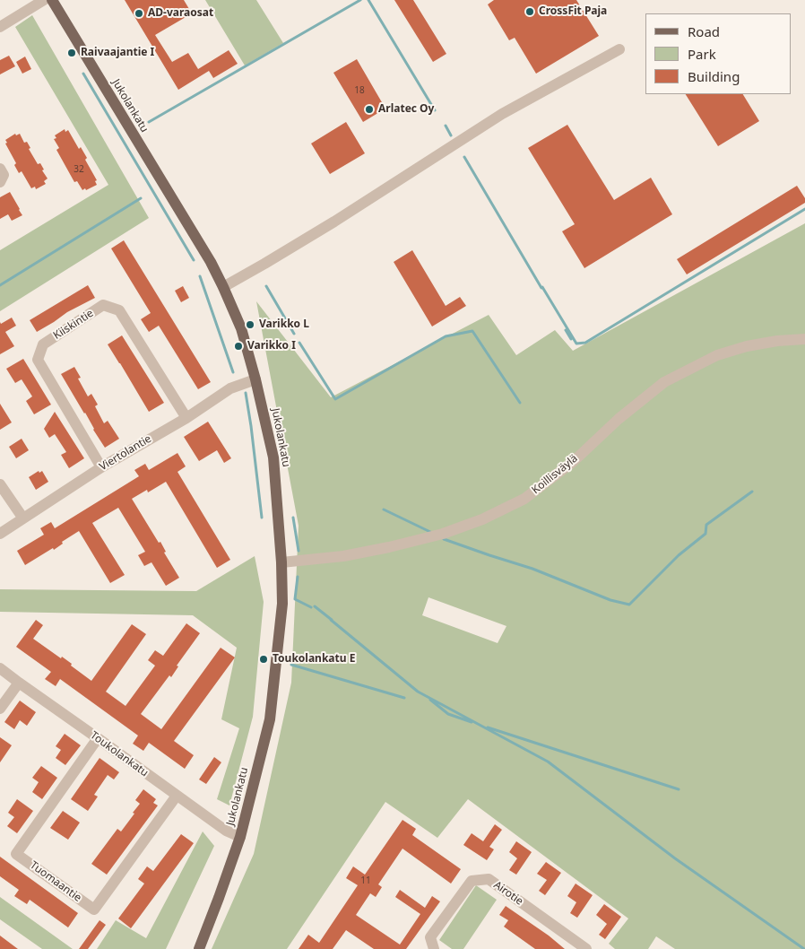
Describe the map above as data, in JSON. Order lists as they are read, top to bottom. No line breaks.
{"streets":{"main road":["Jukolankatu"],"street":["Kiiskintie","Viertolantie","Koillisväylä","Toukolankatu","Tuomaantie","Airotie"]},"crossings":[["Jukolankatu","Viertolantie"],["Jukolankatu","Koillisväylä"],["Jukolankatu","Toukolankatu"],["Kiiskintie","Viertolantie"],["Toukolankatu","Tuomaantie"]],"places":["CrossFit Paja","AD-varaosat","Raivaajantie I","Arlatec Oy","Varikko L","Varikko I","Toukolankatu E"],"house_numbers":["18","32","11"],"legend":["Road","Park","Building"]}
